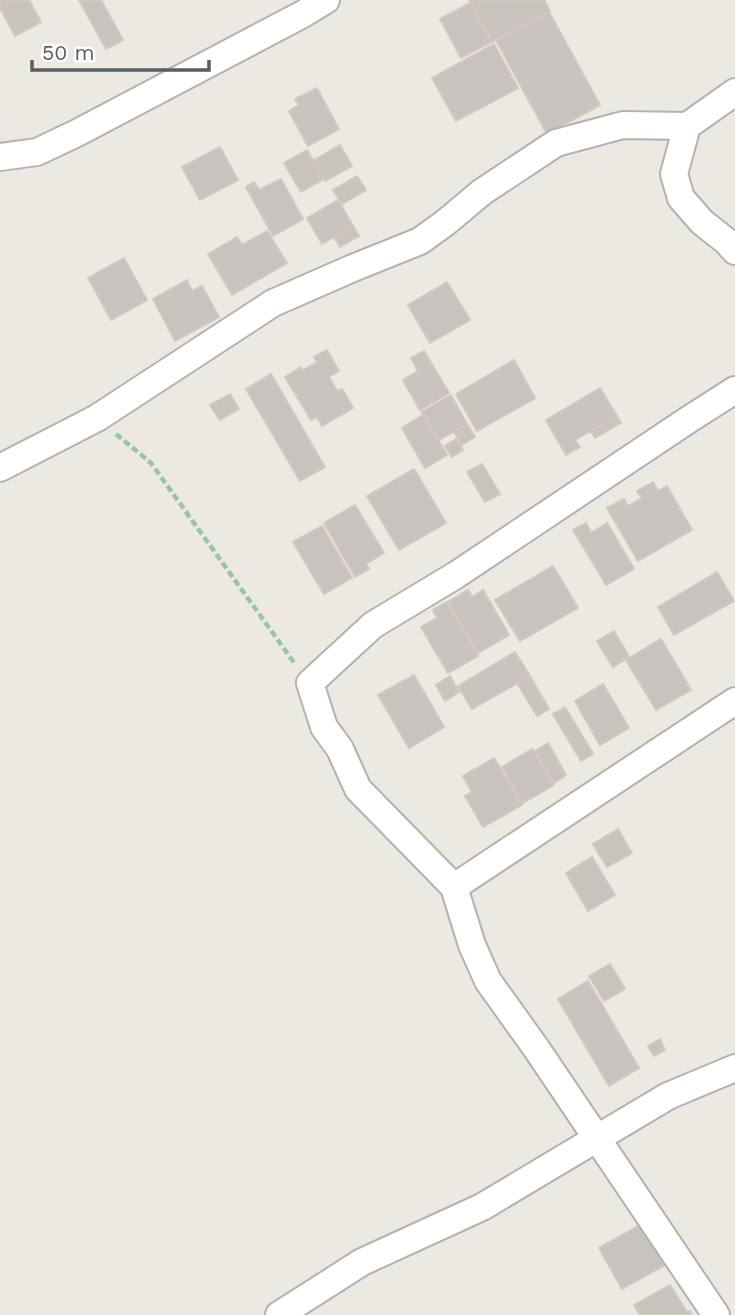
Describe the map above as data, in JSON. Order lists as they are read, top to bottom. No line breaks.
{"scale_bar":"50 m"}
